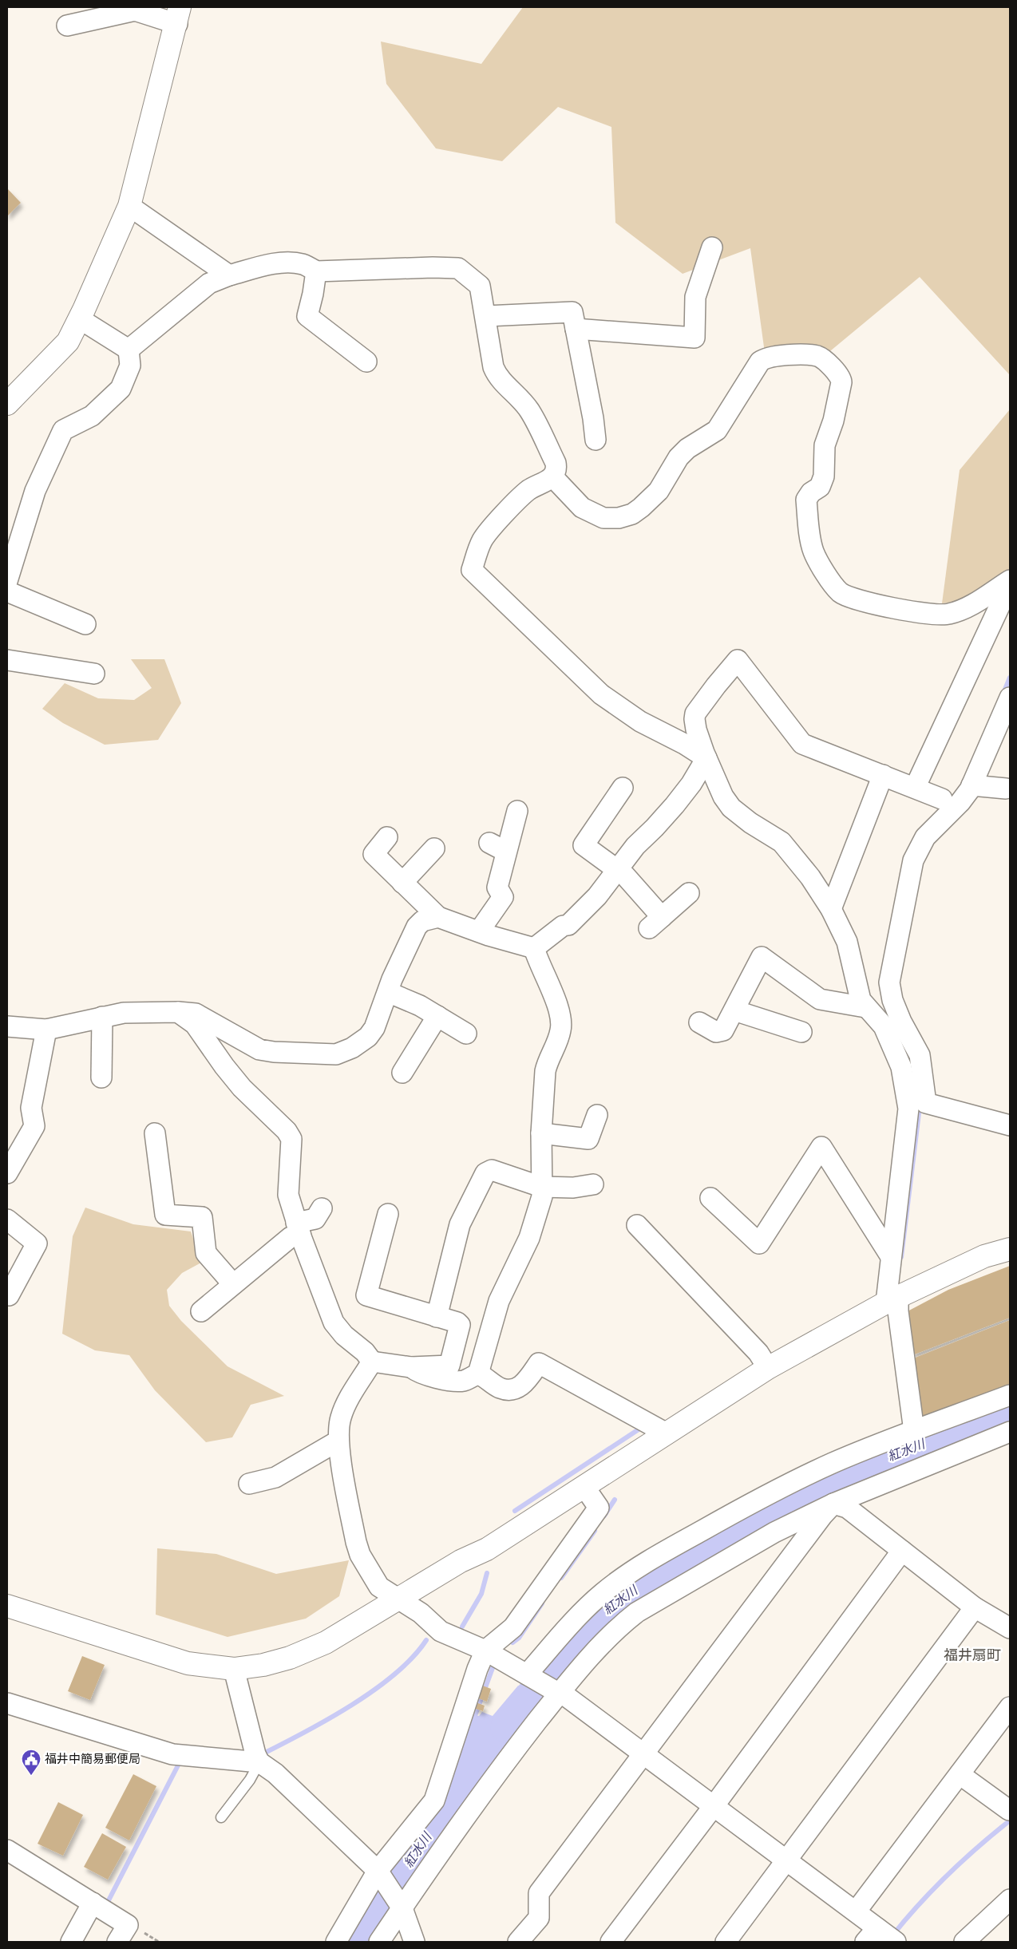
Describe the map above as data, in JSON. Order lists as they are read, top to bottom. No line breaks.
{"districts":["福井扇町"],"water":["紅水川"],"places":{"public building":["福井中簡易郵便局"]}}
